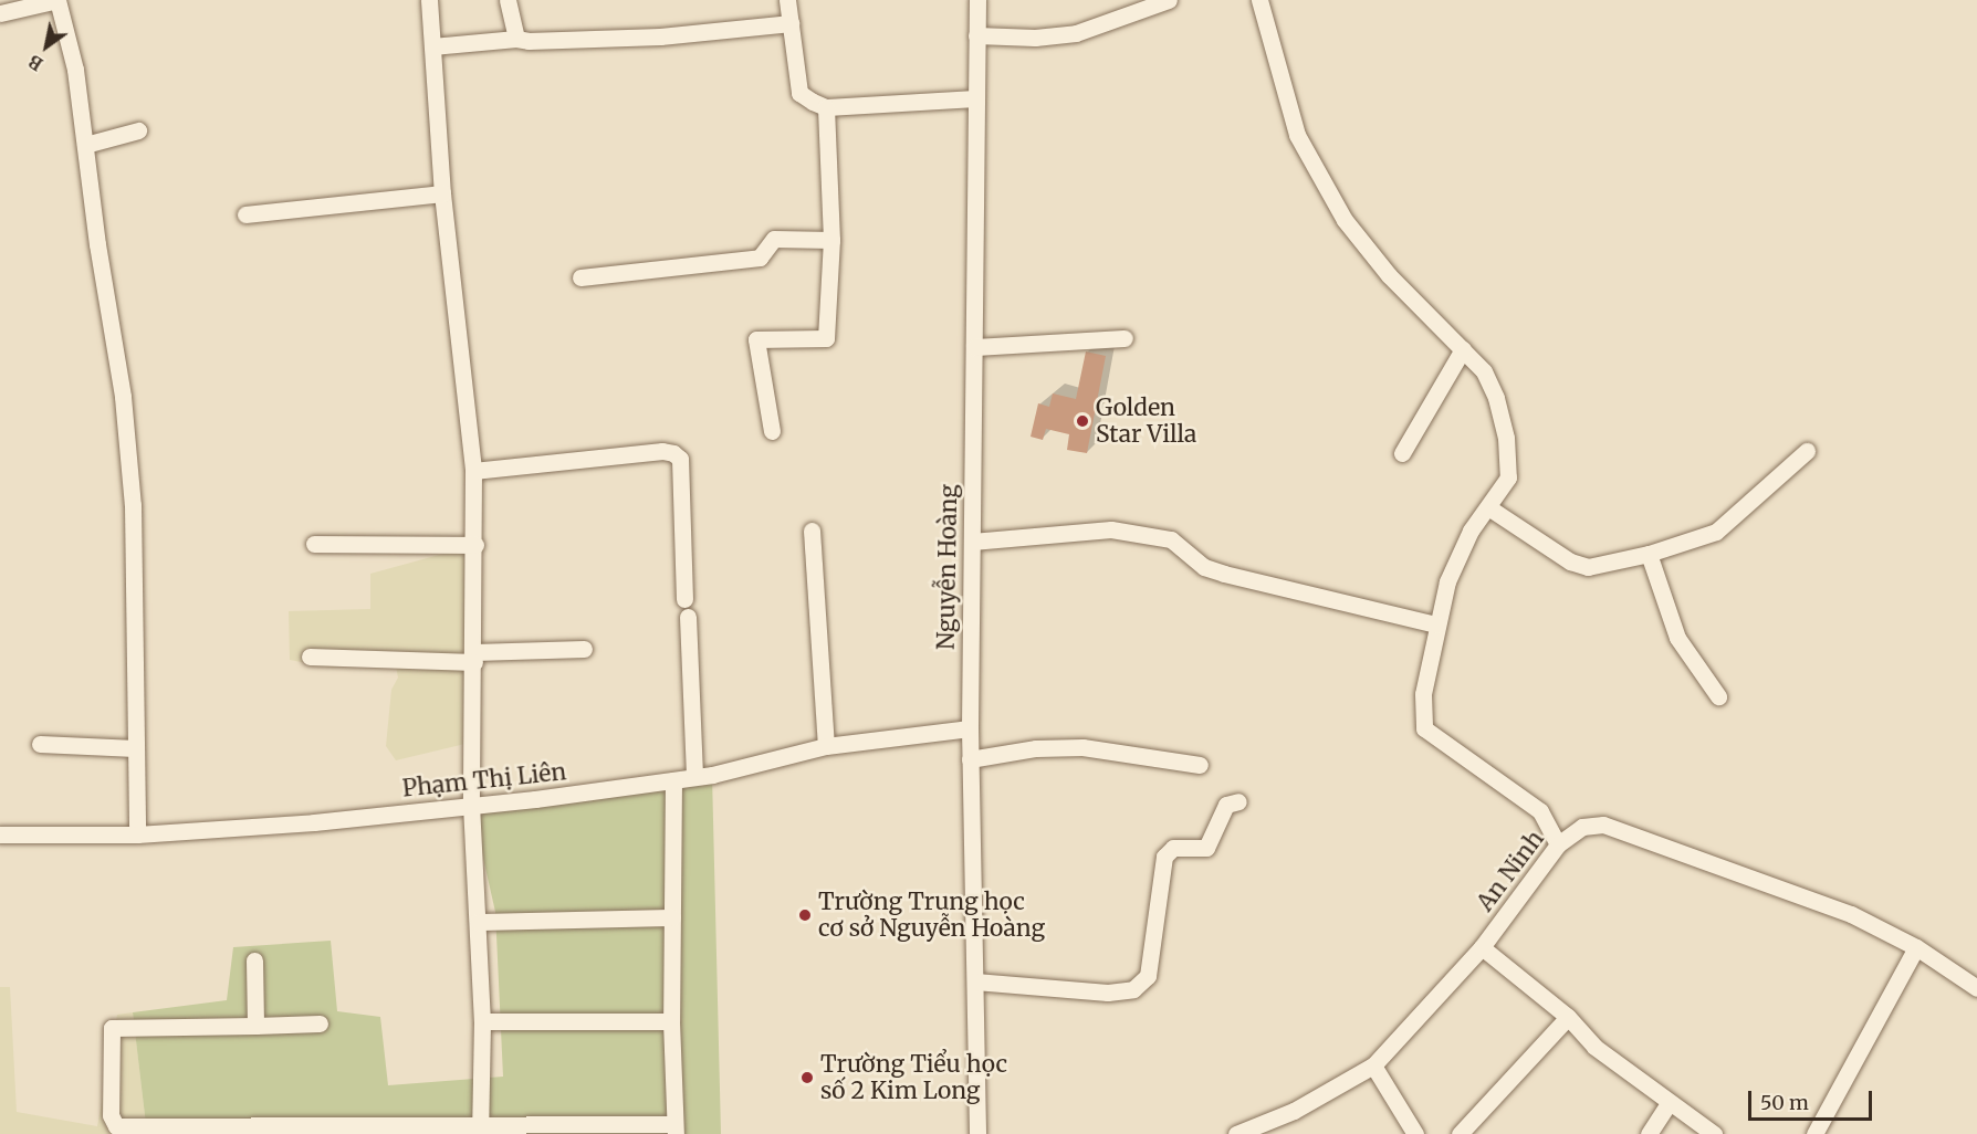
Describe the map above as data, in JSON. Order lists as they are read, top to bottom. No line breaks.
{"streets":{"street":["Nguyễn Hoàng","Phạm Thị Liên","An Ninh"]},"crossings":[["Nguyễn Hoàng","Phạm Thị Liên"]],"places":["Golden Star Villa","Trường Trung học cơ sở Nguyễn Hoàng","Trường Tiểu học số 2 Kim Long"],"scale_bar":"50 m","north":"bottom left"}
